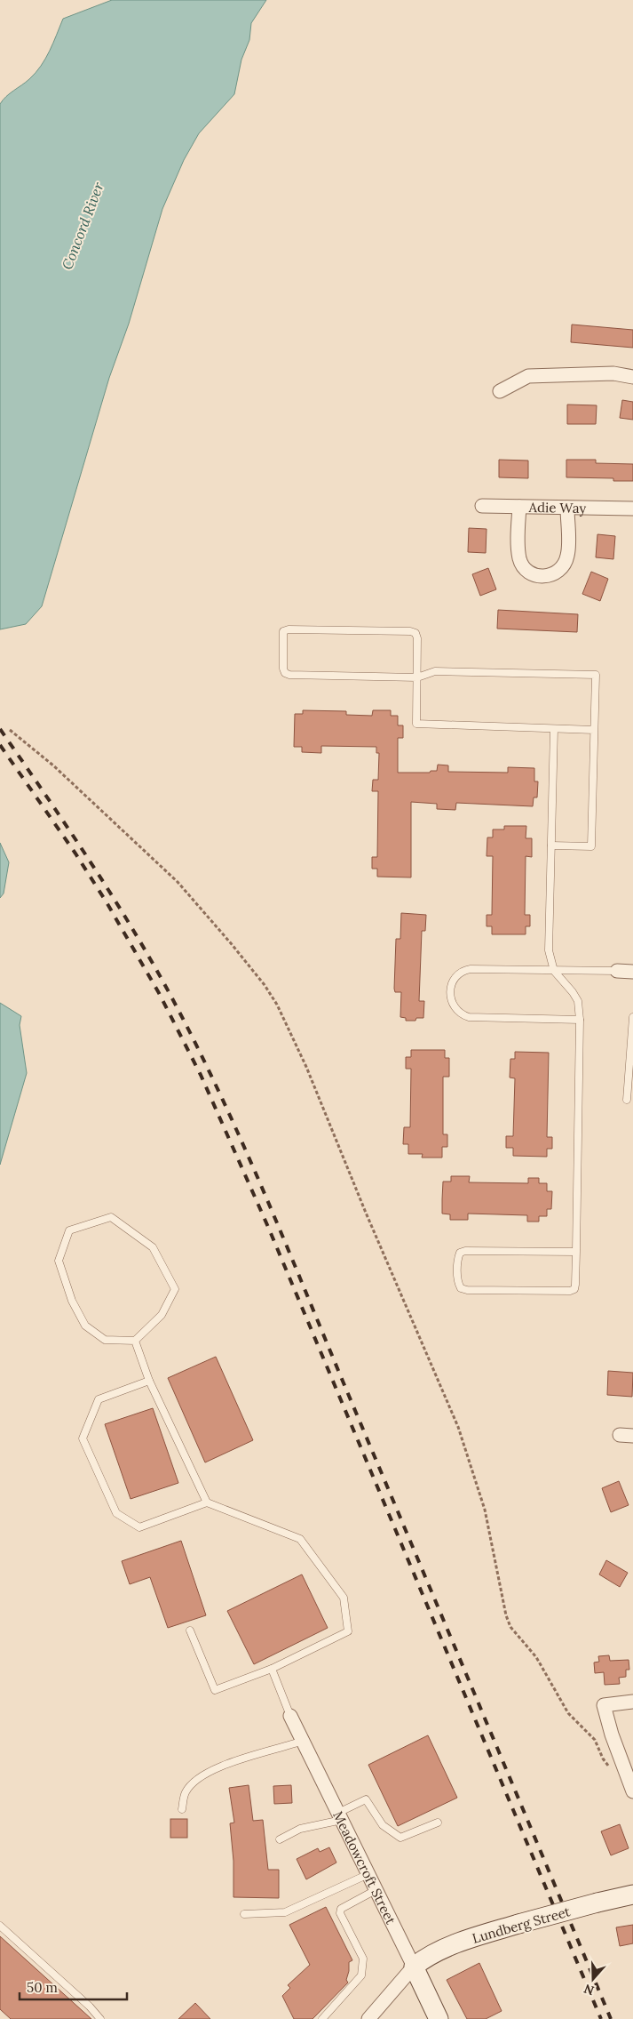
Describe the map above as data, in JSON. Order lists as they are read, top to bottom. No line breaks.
{"streets":{"street":["Adie Way","Meadowcroft Street","Lundberg Street"]},"crossings":[["Meadowcroft Street","Lundberg Street"]],"water":["Concord River"],"scale_bar":"50 m","north":"bottom"}
